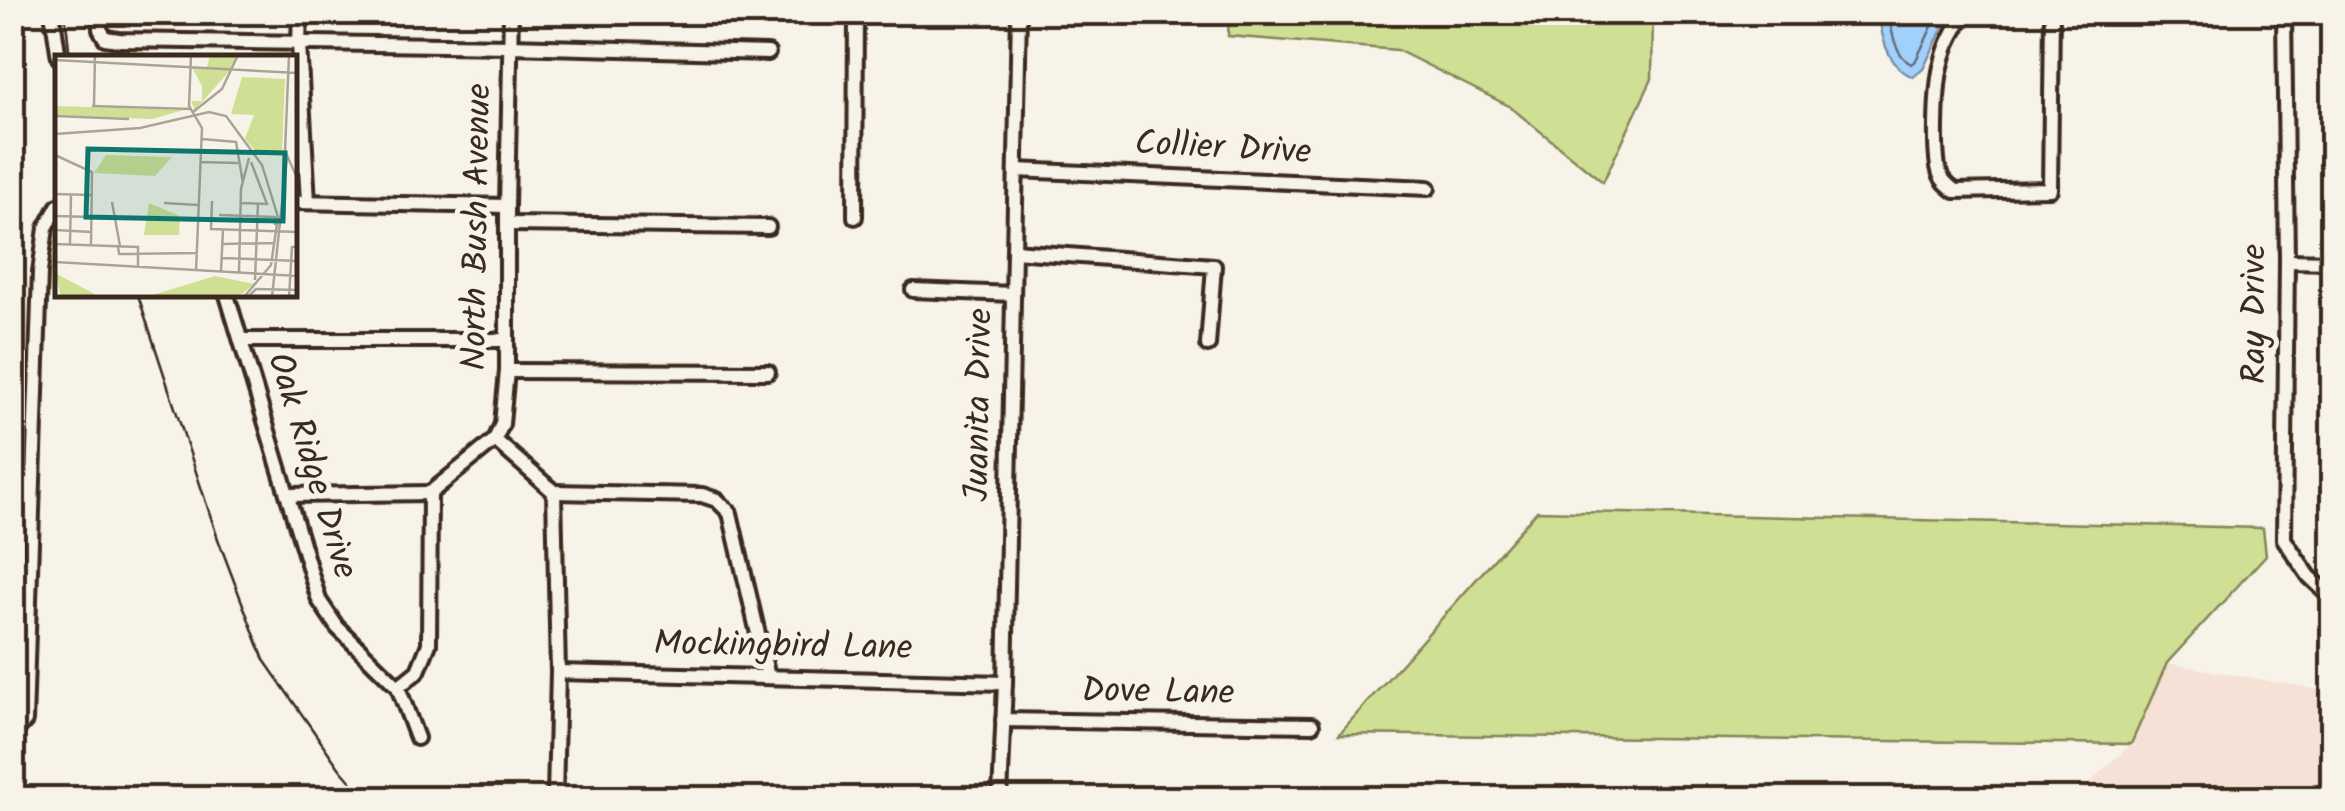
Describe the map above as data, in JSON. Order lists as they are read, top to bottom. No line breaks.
{"streets":{"street":["Collier Drive","North Bush Avenue","Ray Drive","Juanita Drive","Oak Ridge Drive","Mockingbird Lane","Dove Lane"]},"crossings":[["Collier Drive","Juanita Drive"],["Juanita Drive","Mockingbird Lane"],["Juanita Drive","Dove Lane"]]}
